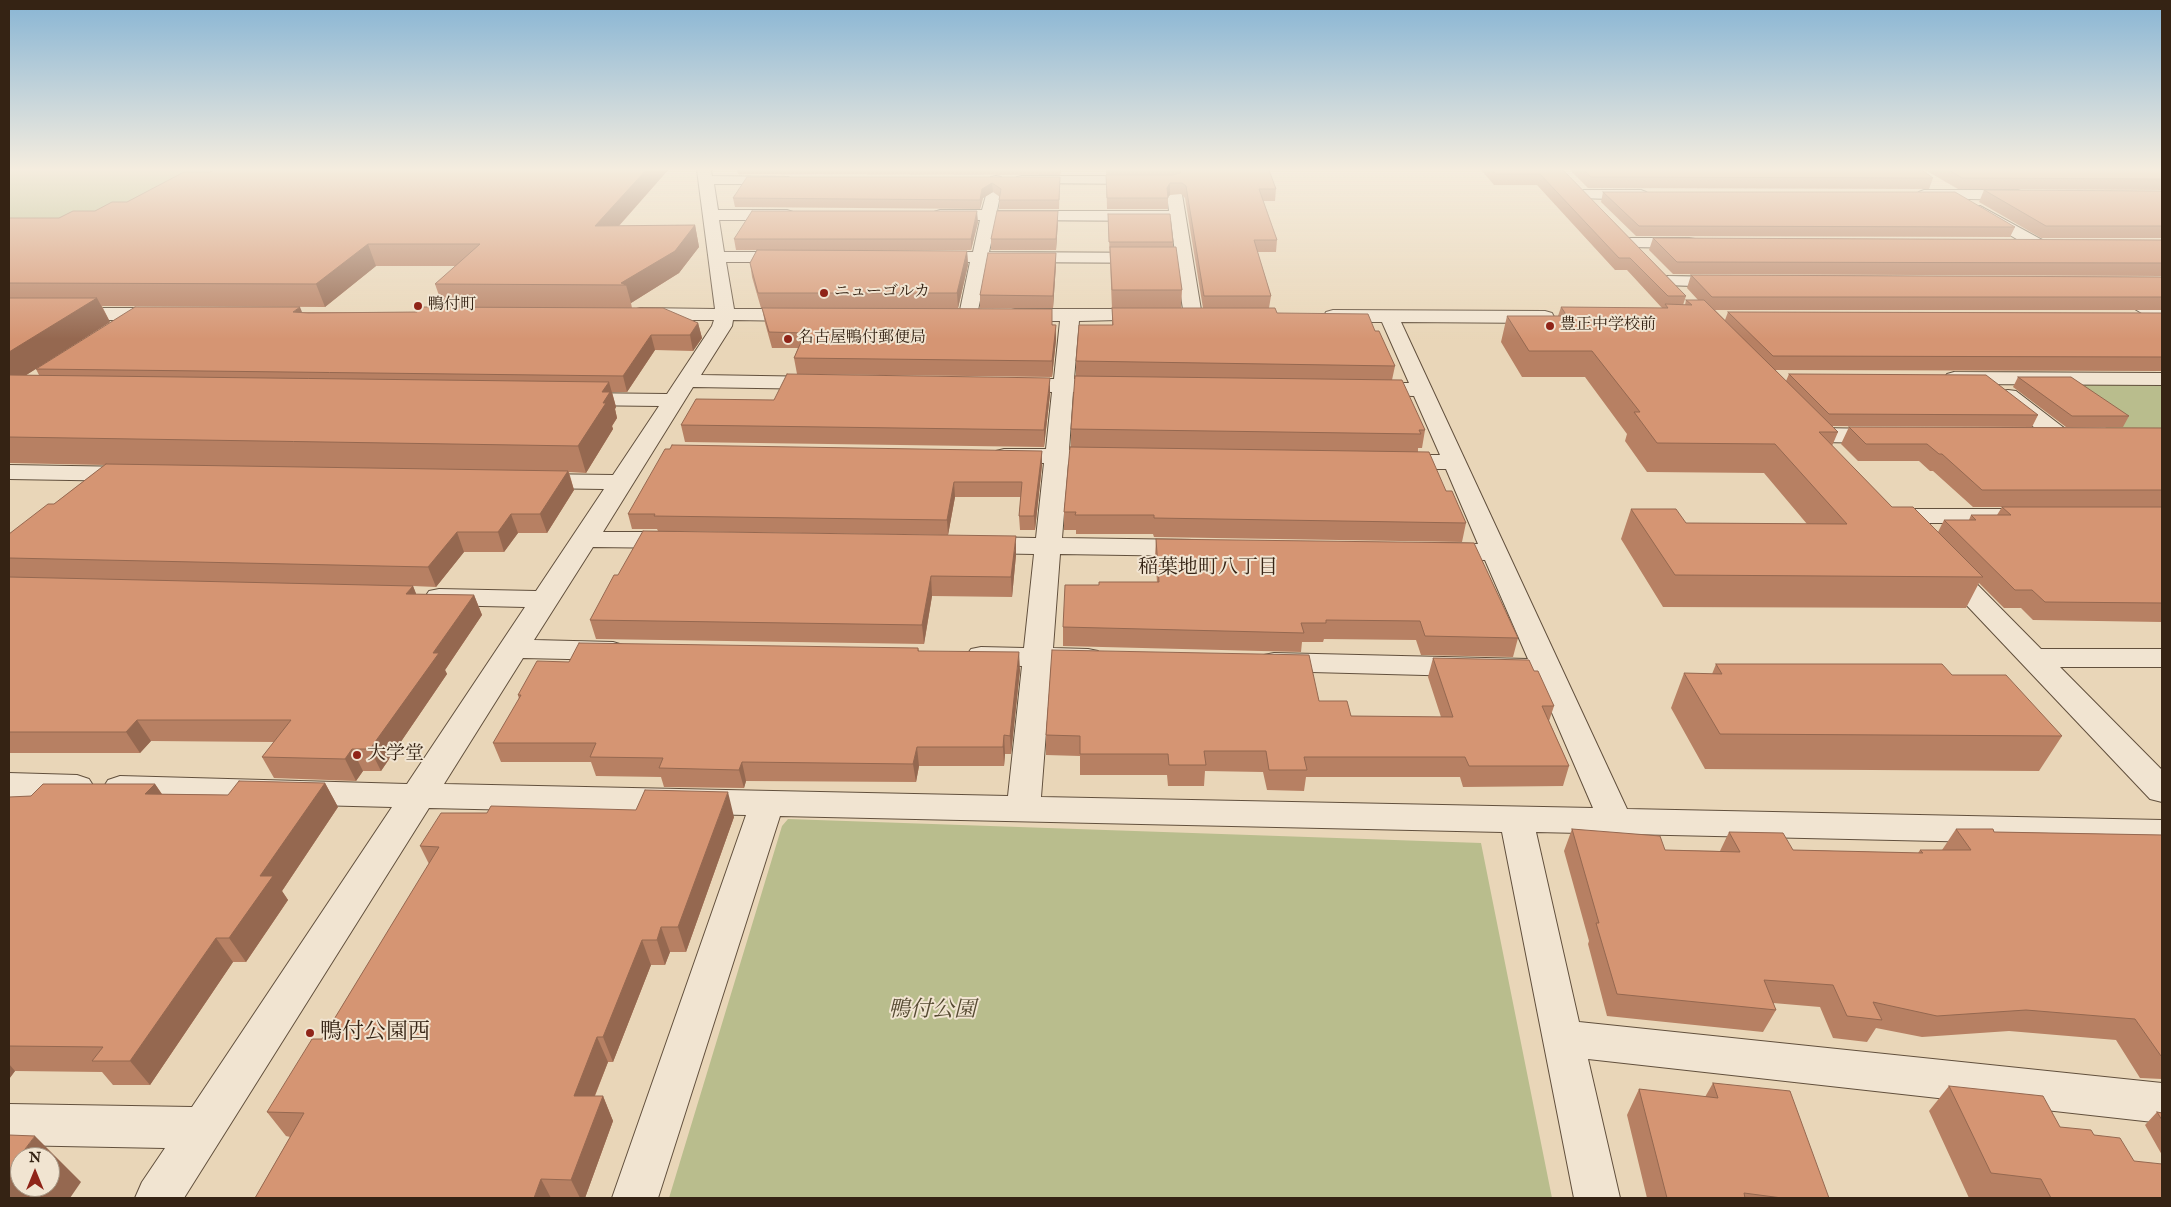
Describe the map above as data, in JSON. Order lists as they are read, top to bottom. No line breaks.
{"districts":["稲葉地町八丁目"],"parks":["鴨付公園"],"places":["ニューゴルカ","鴨付町","豊正中学校前","名古屋鴨付郵便局","大学堂","鴨付公園西"],"north":"top"}
